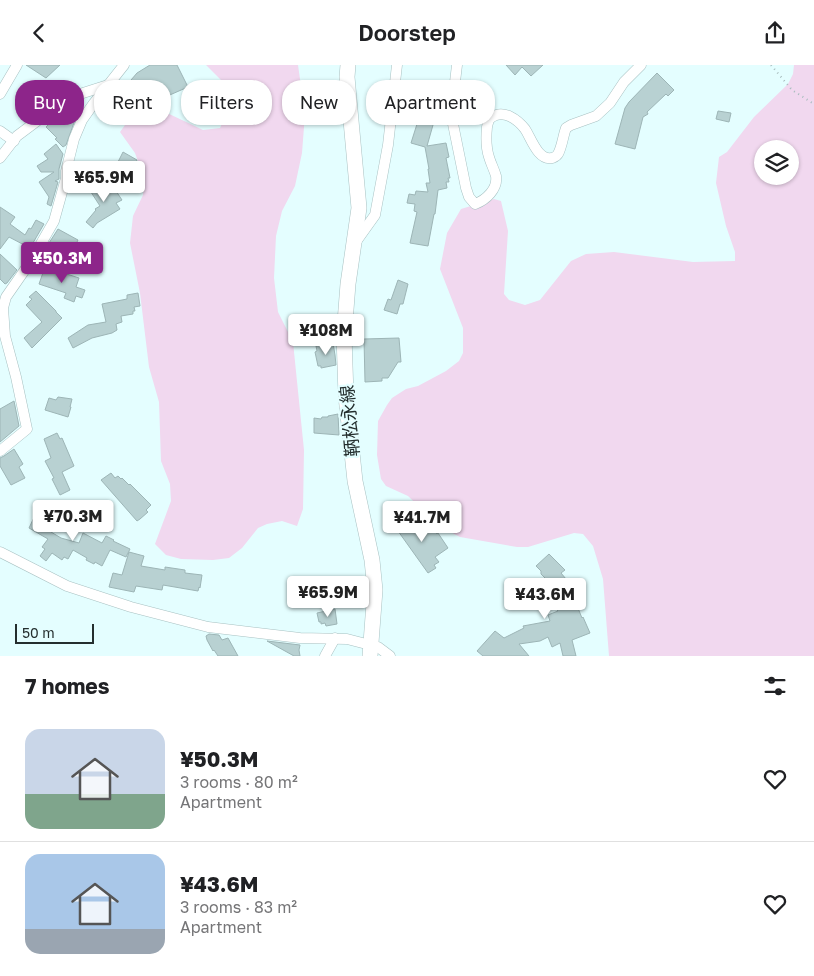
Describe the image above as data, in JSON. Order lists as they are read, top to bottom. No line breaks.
{"streets":{"main road":["鞆松永線"]},"scale_bar":"50 m","page":{"header":"Doorstep","chip":["Buy","Rent","Filters","New","Apartment"],"price":["¥65.9M","¥50.3M","¥108M","¥70.3M","¥41.7M","¥65.9M","¥43.6M"],"scale":"50 m","heading":"7 homes","list":[{"name":"¥50.3M","note":"3 rooms · 80 m² · Apartment"},{"name":"¥43.6M","note":"3 rooms · 83 m² · Apartment"}]}}
